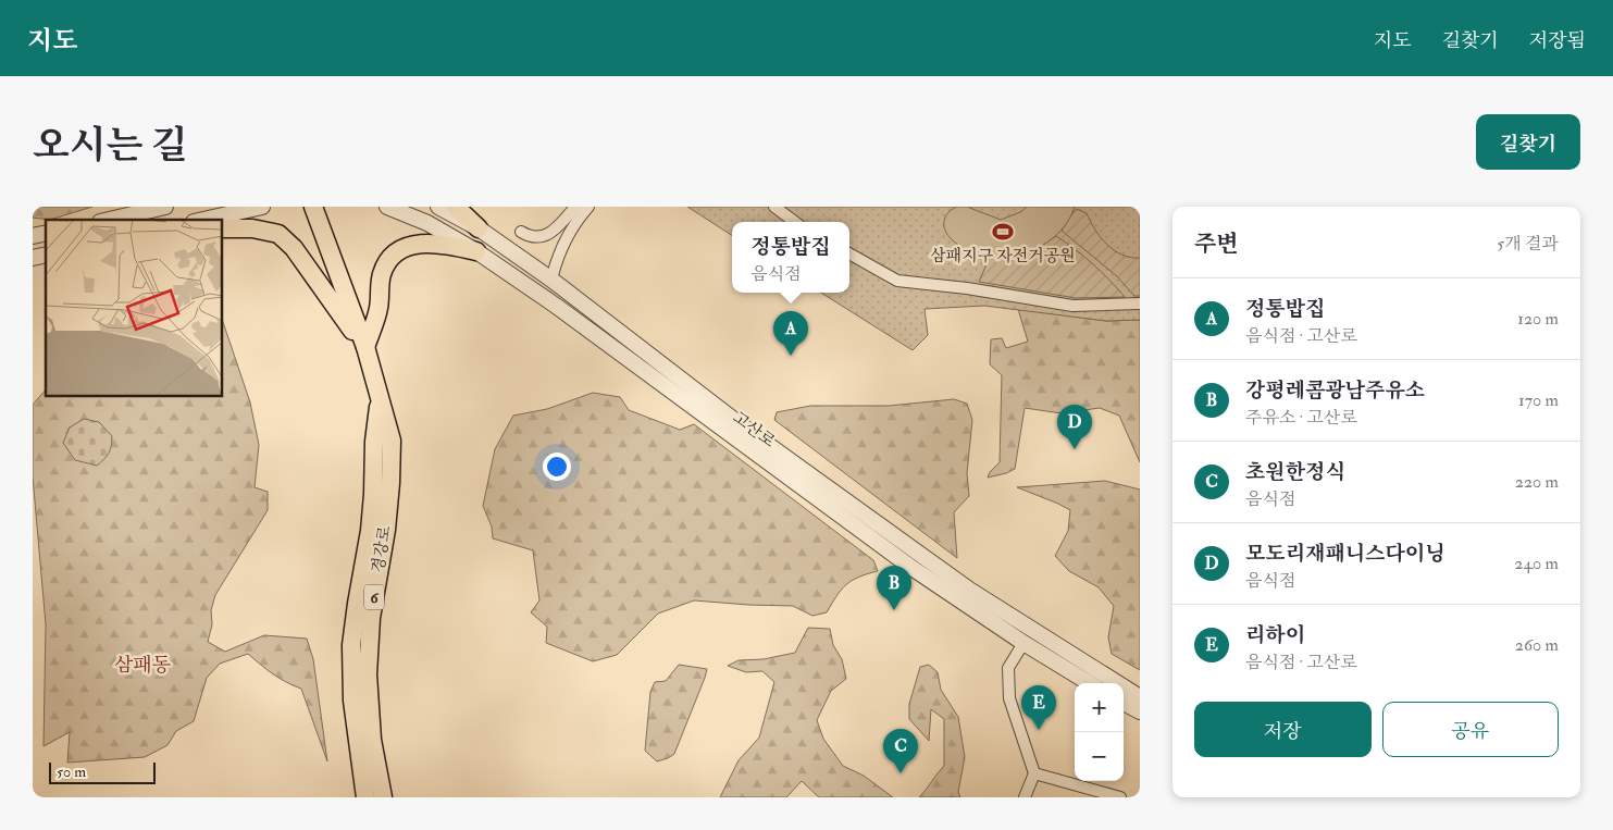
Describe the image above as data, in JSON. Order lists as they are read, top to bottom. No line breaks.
{"streets":{"main road":["경강로","6"],"street":["고산로"]},"districts":["삼패동"],"places":{"sports":["삼패지구 자전거공원"]},"scale_bar":"50 m","page":{"header":"지도","nav":["지도","길찾기","저장됨"],"title":"오시는 길","buttons":["길찾기",["저장","공유"]],"heading":["주변","5개 결과"],"popup":["정통밥집","음식점"],"list":[{"mark":"A","name":"정통밥집","note":"음식점 · 고산로","value":"120 m"},{"mark":"B","name":"강평레콤광남주유소","note":"주유소 · 고산로","value":"170 m"},{"mark":"C","name":"초원한정식","note":"음식점","value":"220 m"},{"mark":"D","name":"모도리재패니스다이닝","note":"음식점","value":"240 m"},{"mark":"E","name":"리하이","note":"음식점 · 고산로","value":"260 m"}],"pins":["A","D","B","E","C"],"map_buttons":["+","−"],"scale":"50 m"}}
